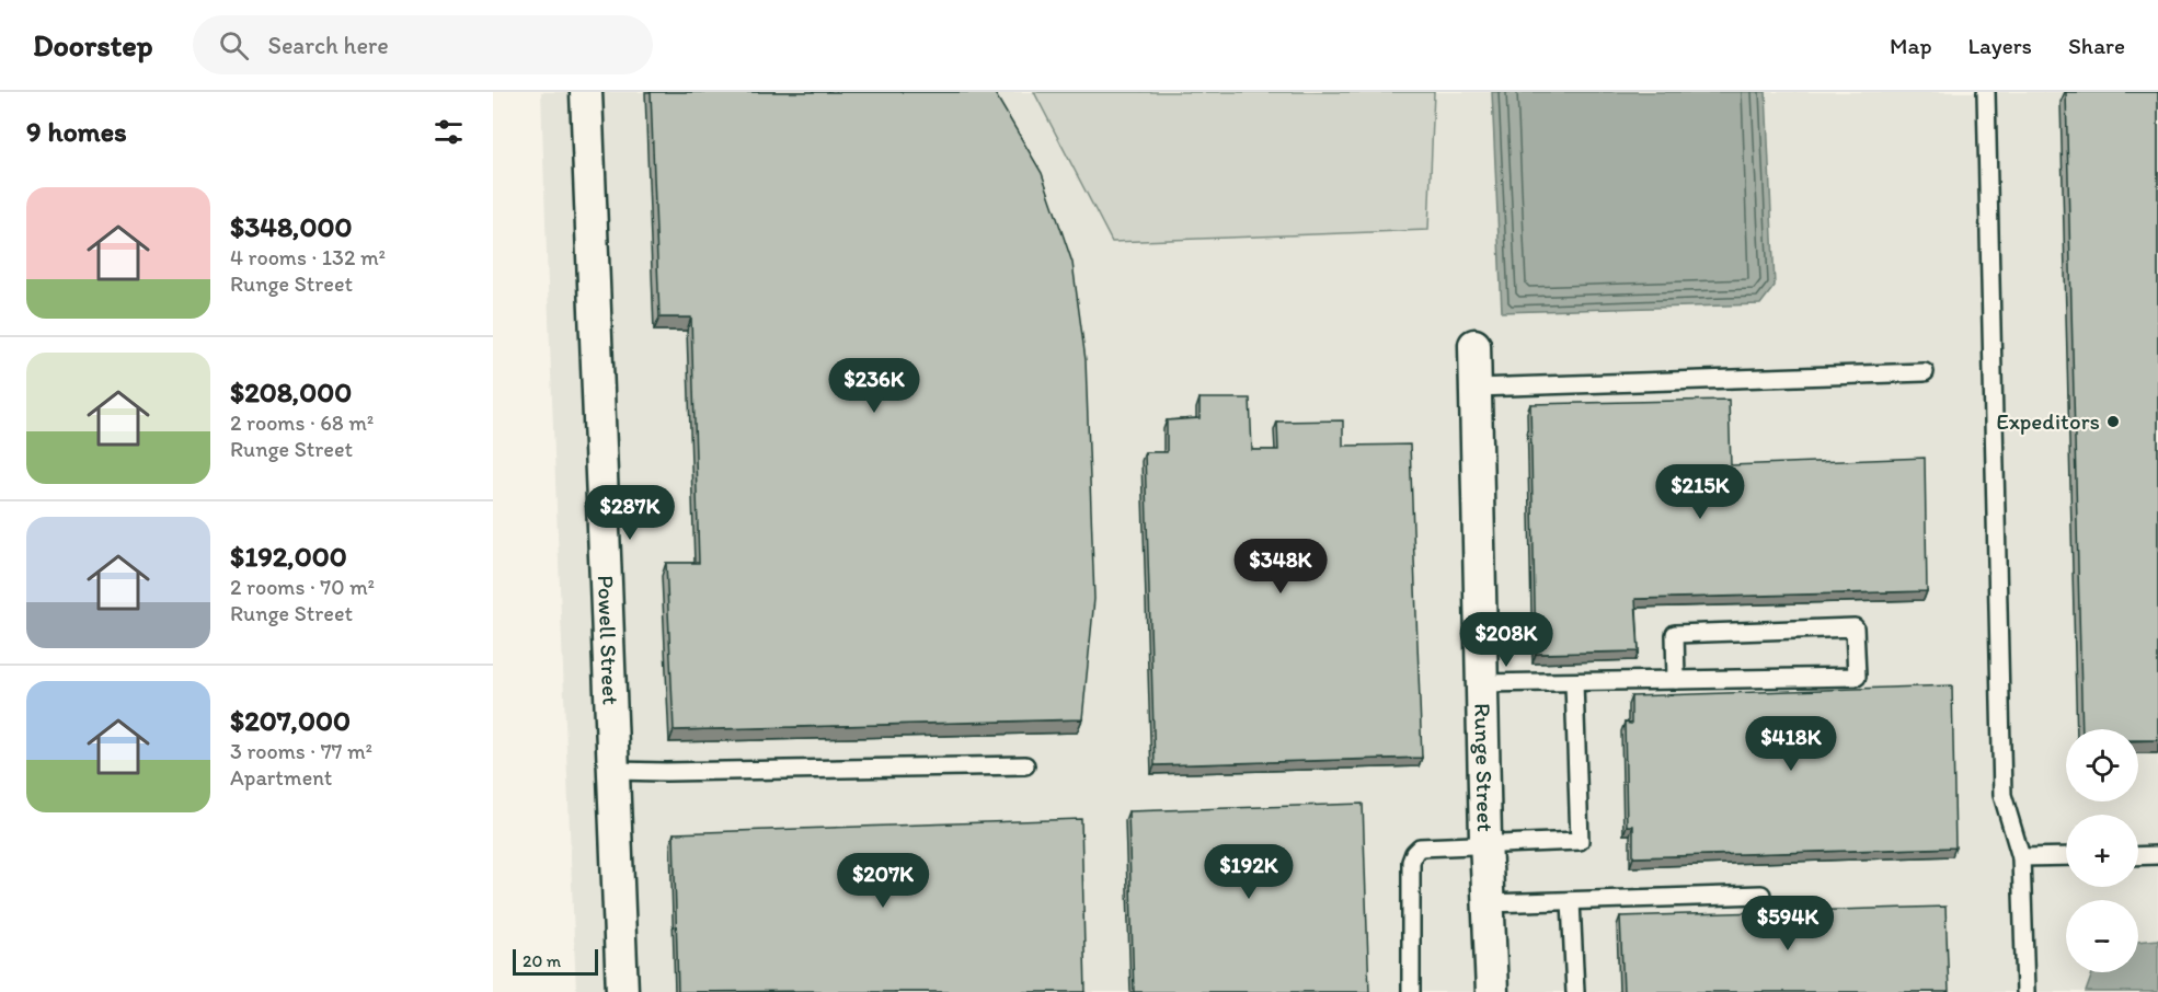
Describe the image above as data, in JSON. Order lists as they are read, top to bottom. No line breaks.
{"streets":{"street":["Powell Street","Runge Street"]},"places":["Expeditors"],"scale_bar":"20 m","page":{"header":"Doorstep","search":"Search here","nav":["Map","Layers","Share"],"heading":"9 homes","list":[{"name":"$348,000","note":"4 rooms · 132 m² · Runge Street"},{"name":"$208,000","note":"2 rooms · 68 m² · Runge Street"},{"name":"$192,000","note":"2 rooms · 70 m² · Runge Street"},{"name":"$207,000","note":"3 rooms · 77 m² · Apartment"}],"price":["$236K","$215K","$287K","$348K","$208K","$418K","$192K","$207K","$594K"],"map_buttons":["+","−"],"scale":"20 m"}}
